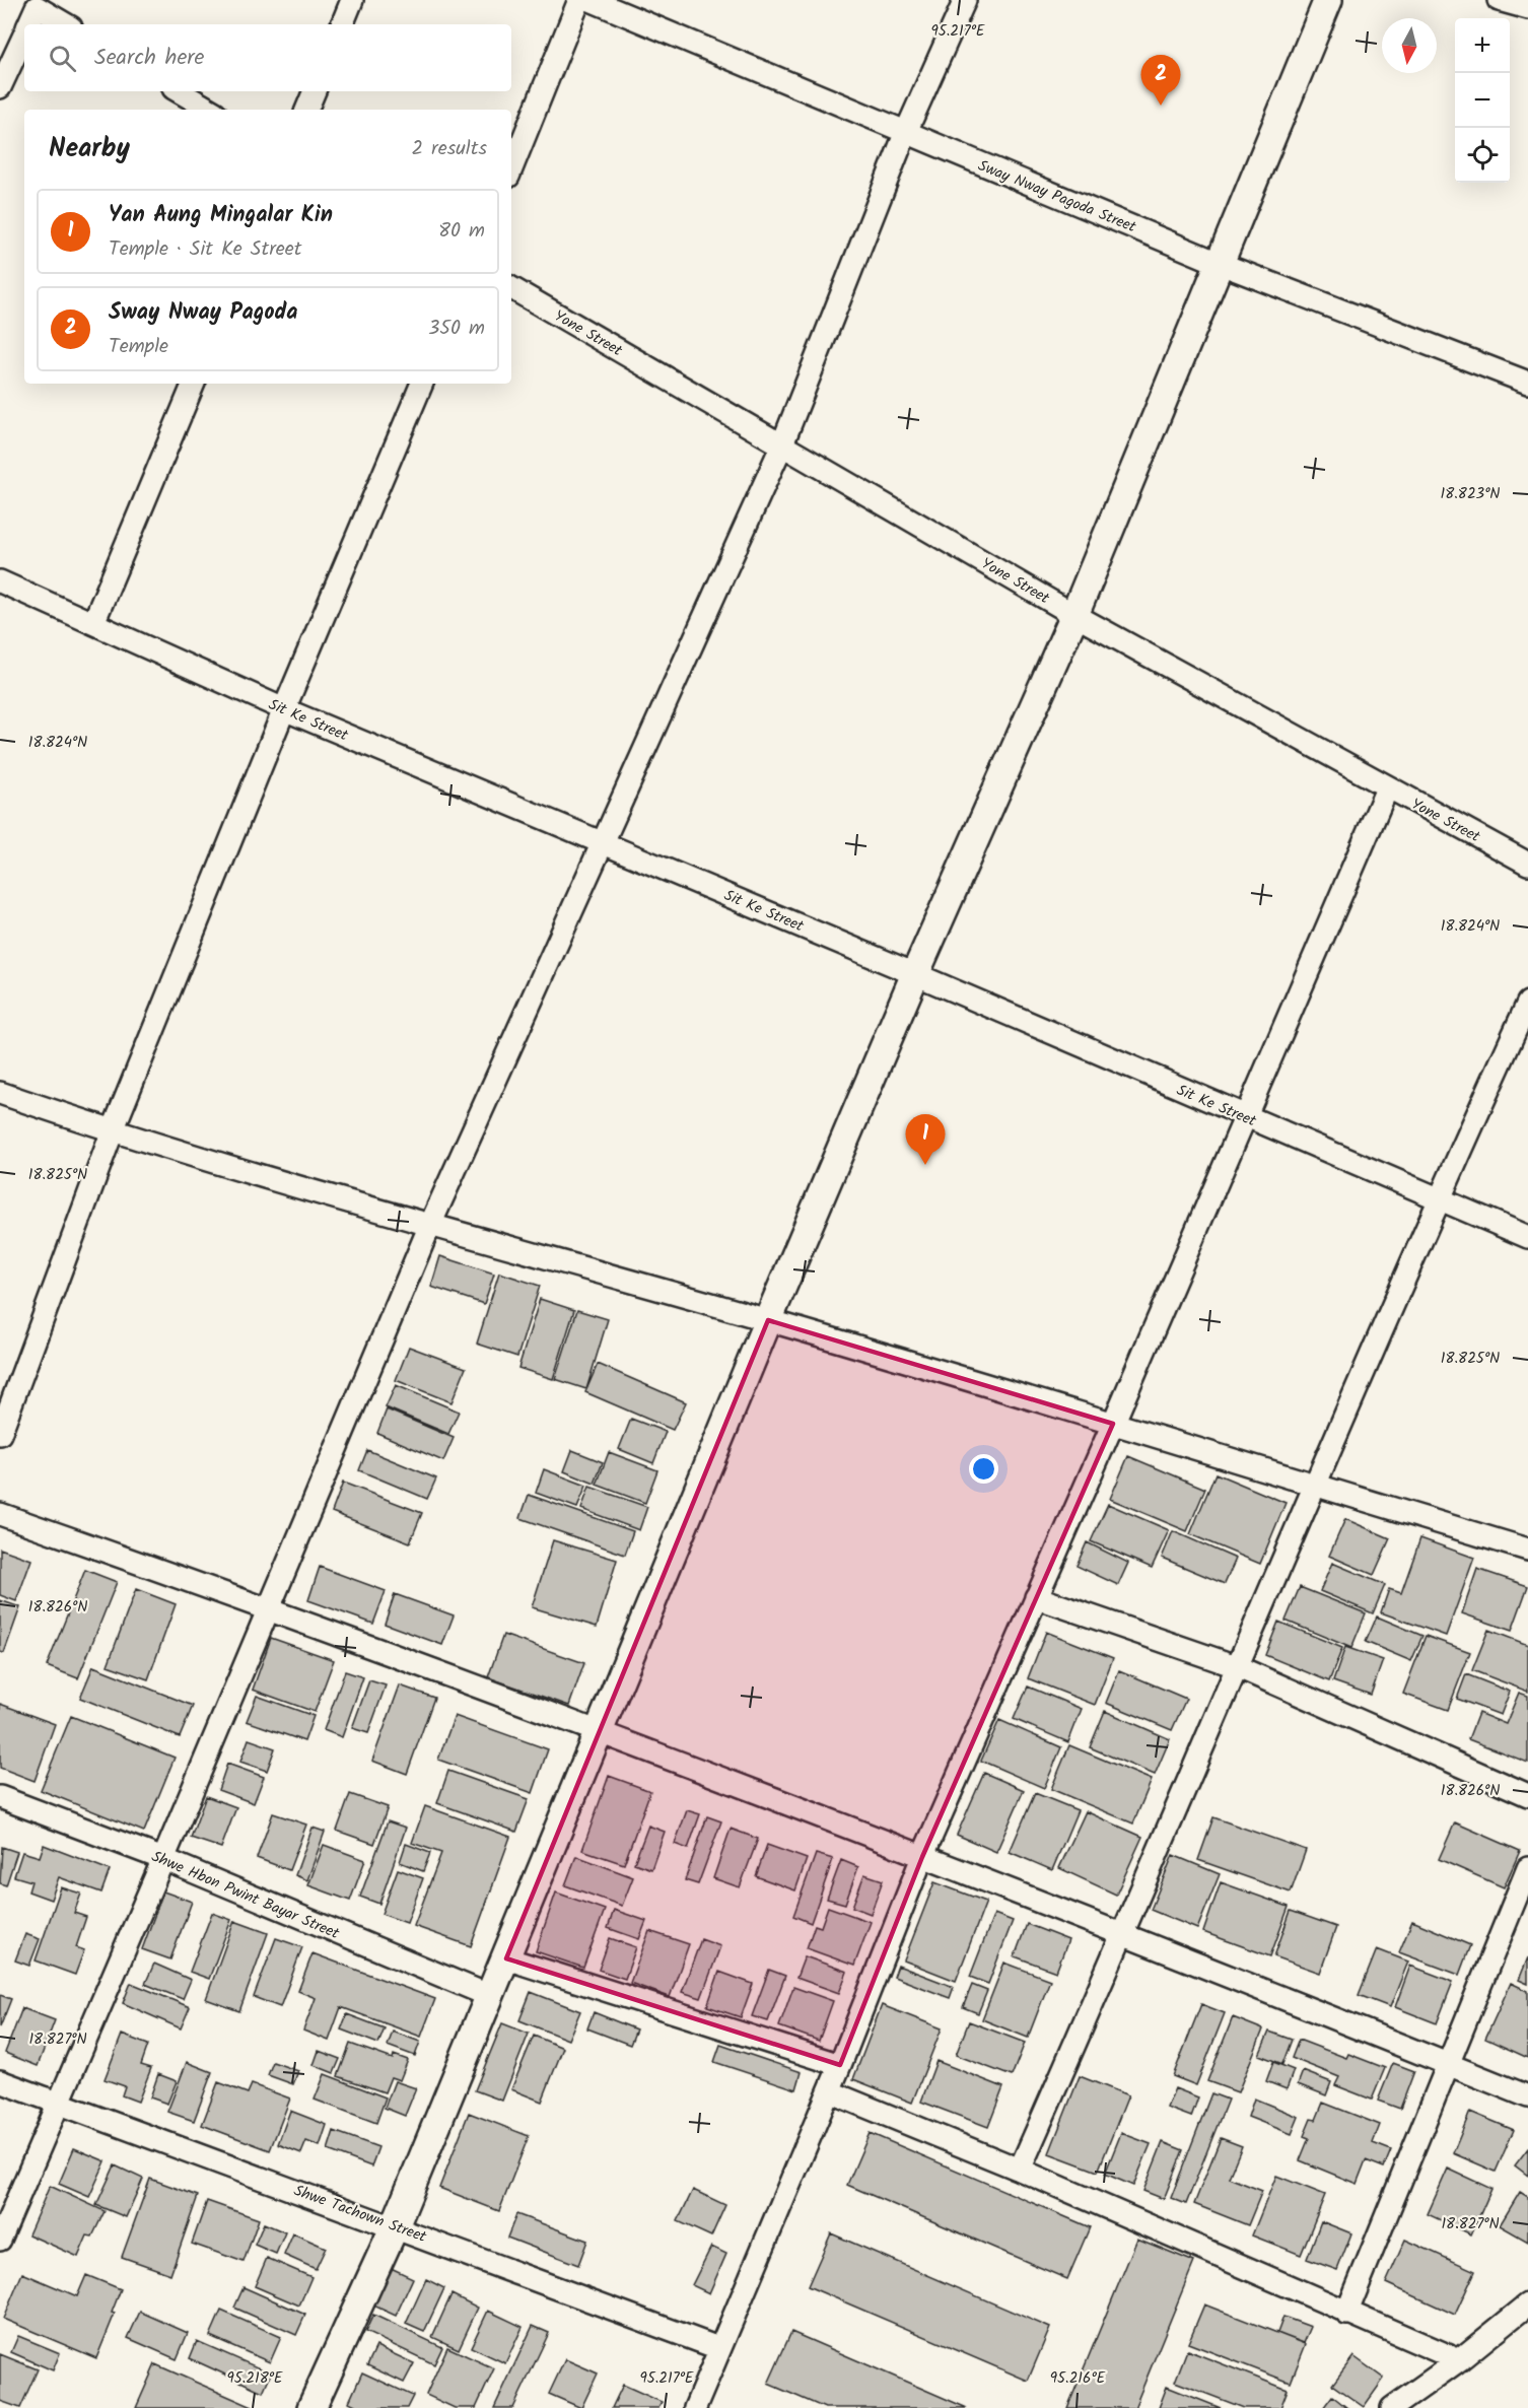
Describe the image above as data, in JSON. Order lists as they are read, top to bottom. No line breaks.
{"streets":{"street":["Sway Nway Pagoda Street","Yone Street","Sit Ke Street","Shwe Hbon Pwint Bayar Street","Shwe Tachown Street"]},"north":"bottom","page":{"map_buttons":["+","−"],"search":"Search here","pins":["2","1"],"heading":["Nearby","2 results"],"list":[{"mark":"1","name":"Yan Aung Mingalar Kin","note":"Temple · Sit Ke Street","value":"80 m"},{"mark":"2","name":"Sway Nway Pagoda","note":"Temple","value":"350 m"}]},"coordinates":["95.217°E","18.823°N","18.824°N","18.825°N","18.826°N","18.827°N","95.218°E","95.216°E"]}
